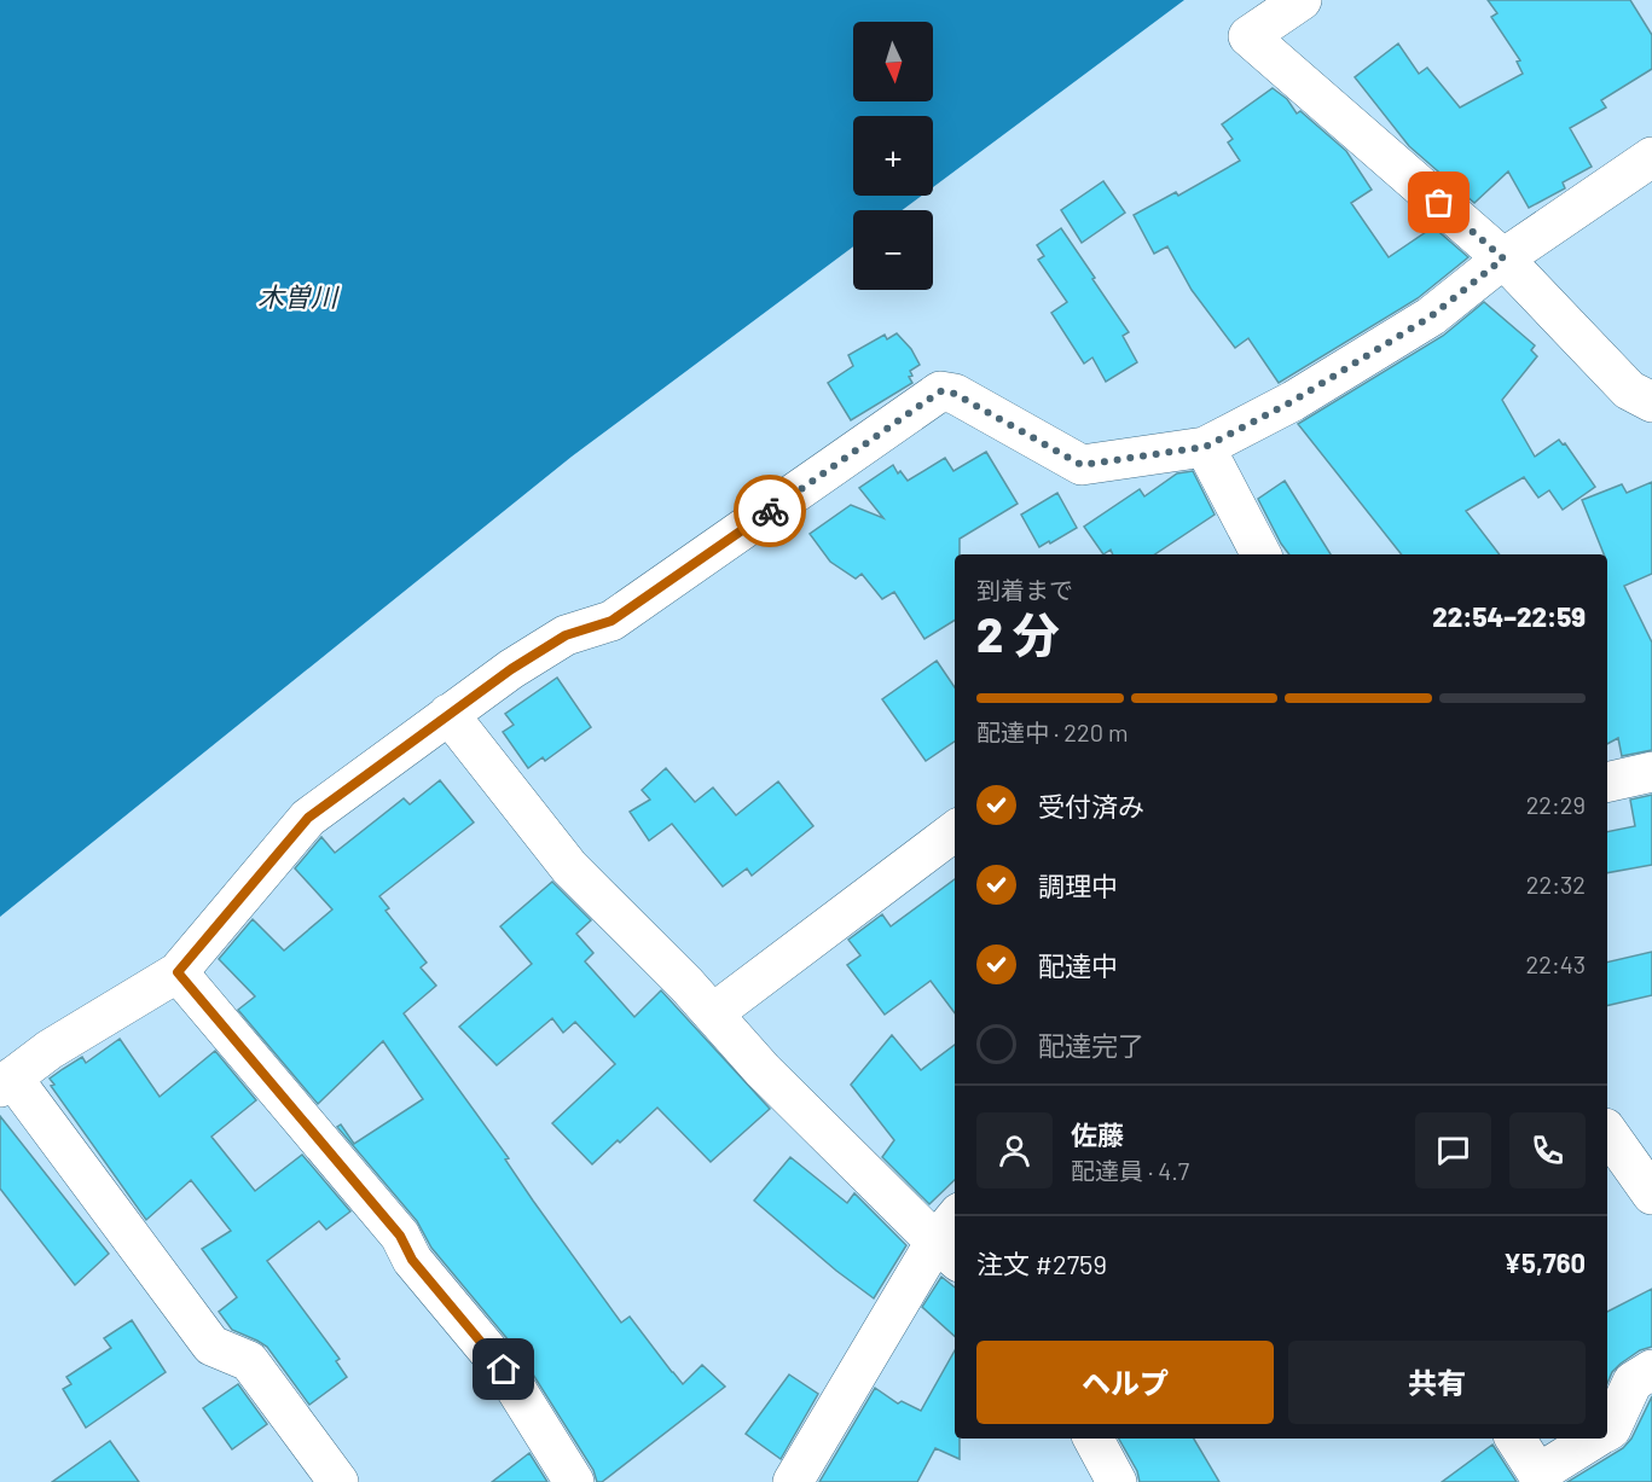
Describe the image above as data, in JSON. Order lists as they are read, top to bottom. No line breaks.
{"water":["木曽川"],"north":"bottom","page":{"map_buttons":["+","−"],"heading":["2 分","到着まで","22:54–22:59"],"panel":["佐藤","配達員 · 4.7","注文 #2759","¥5,760"],"bar":"配達中 · 220 m","list":[["受付済み","22:29"],["調理中","22:32"],["配達中","22:43"],"配達完了"],"buttons":["ヘルプ","共有"]}}
